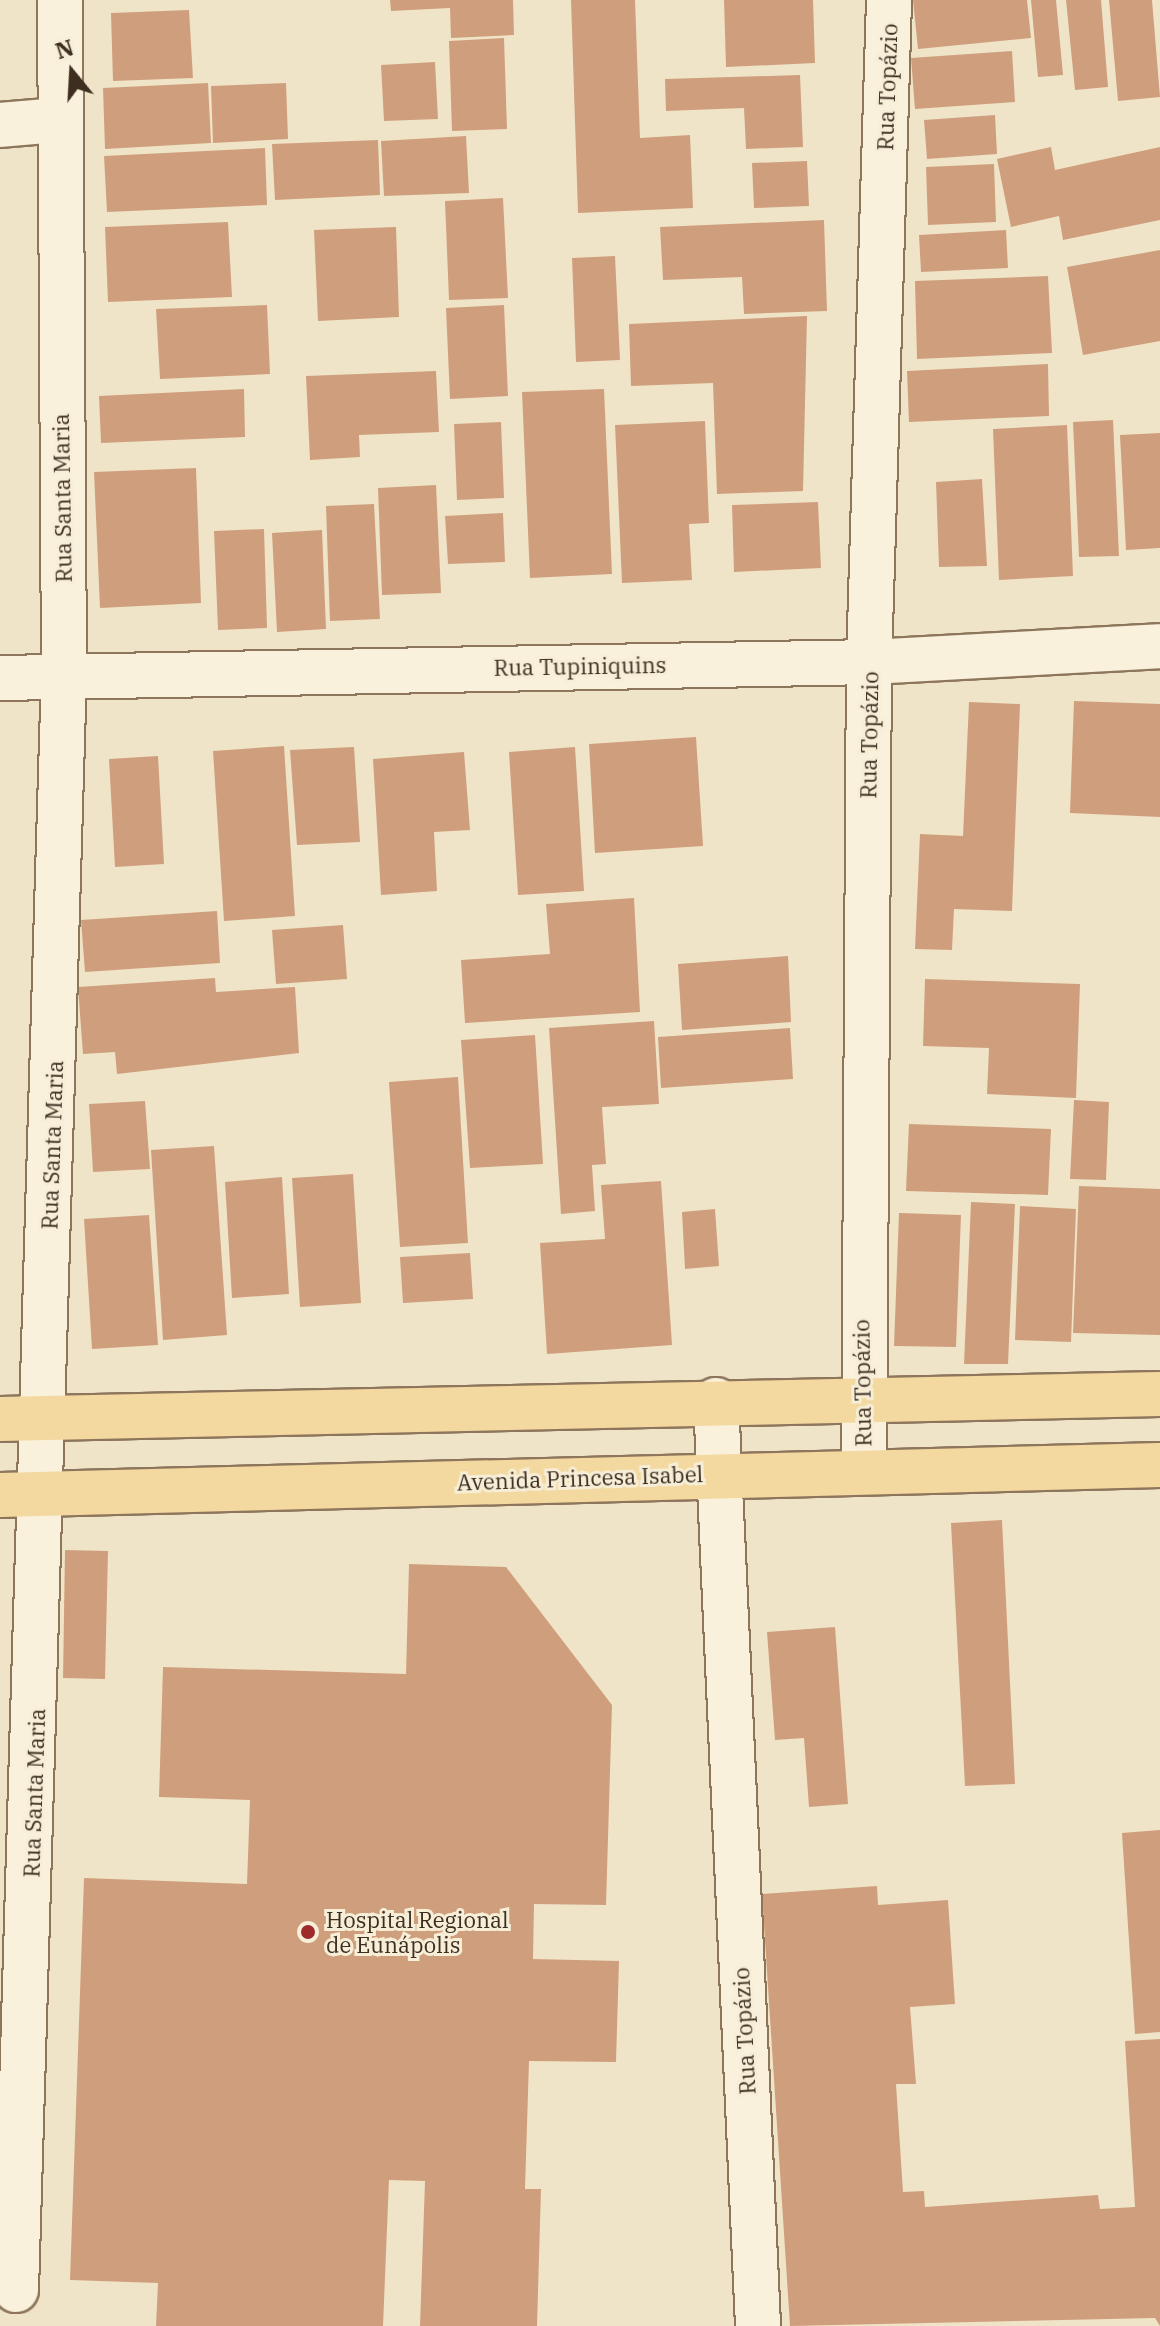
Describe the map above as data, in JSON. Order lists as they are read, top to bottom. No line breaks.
{"streets":{"main road":["Avenida Princesa Isabel"],"street":["Rua Topázio","Rua Santa Maria","Rua Tupiniquins"]},"crossings":[["Rua Topázio","Rua Tupiniquins"],["Rua Topázio","Avenida Princesa Isabel"],["Rua Santa Maria","Rua Tupiniquins"],["Rua Santa Maria","Avenida Princesa Isabel"]],"places":["Hospital Regional de Eunápolis"],"north":"top"}
